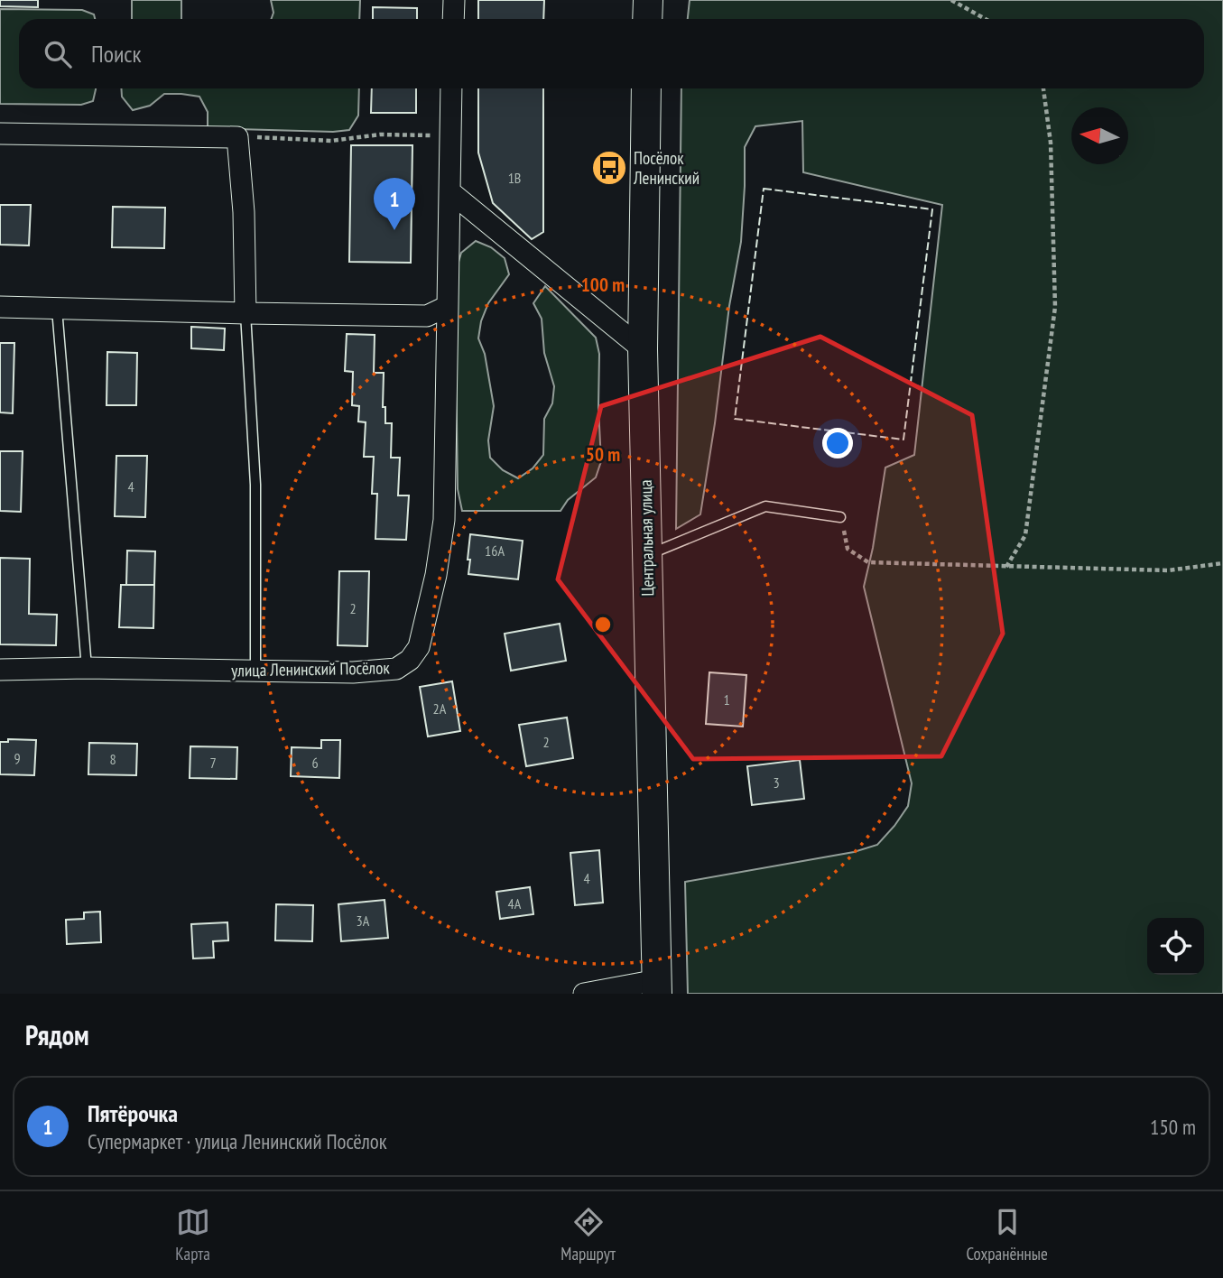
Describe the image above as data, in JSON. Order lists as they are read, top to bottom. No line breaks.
{"streets":{"main road":["Центральная улица"],"street":["улица Ленинский Посёлок"]},"places":{"bus stop":["Посёлок Ленинский"]},"house_numbers":["1В","4","16А","2","1","2А","2","9","8","7","6","3","4","4А","3А"],"north":"left","page":{"search":"Поиск","pins":"1","heading":"Рядом","list":[{"mark":"1","name":"Пятёрочка","note":"Супермаркет · улица Ленинский Посёлок","value":"150 m"}],"nav":["Карта","Маршрут","Сохранённые"]},"rings":["100 m","50 m"]}
